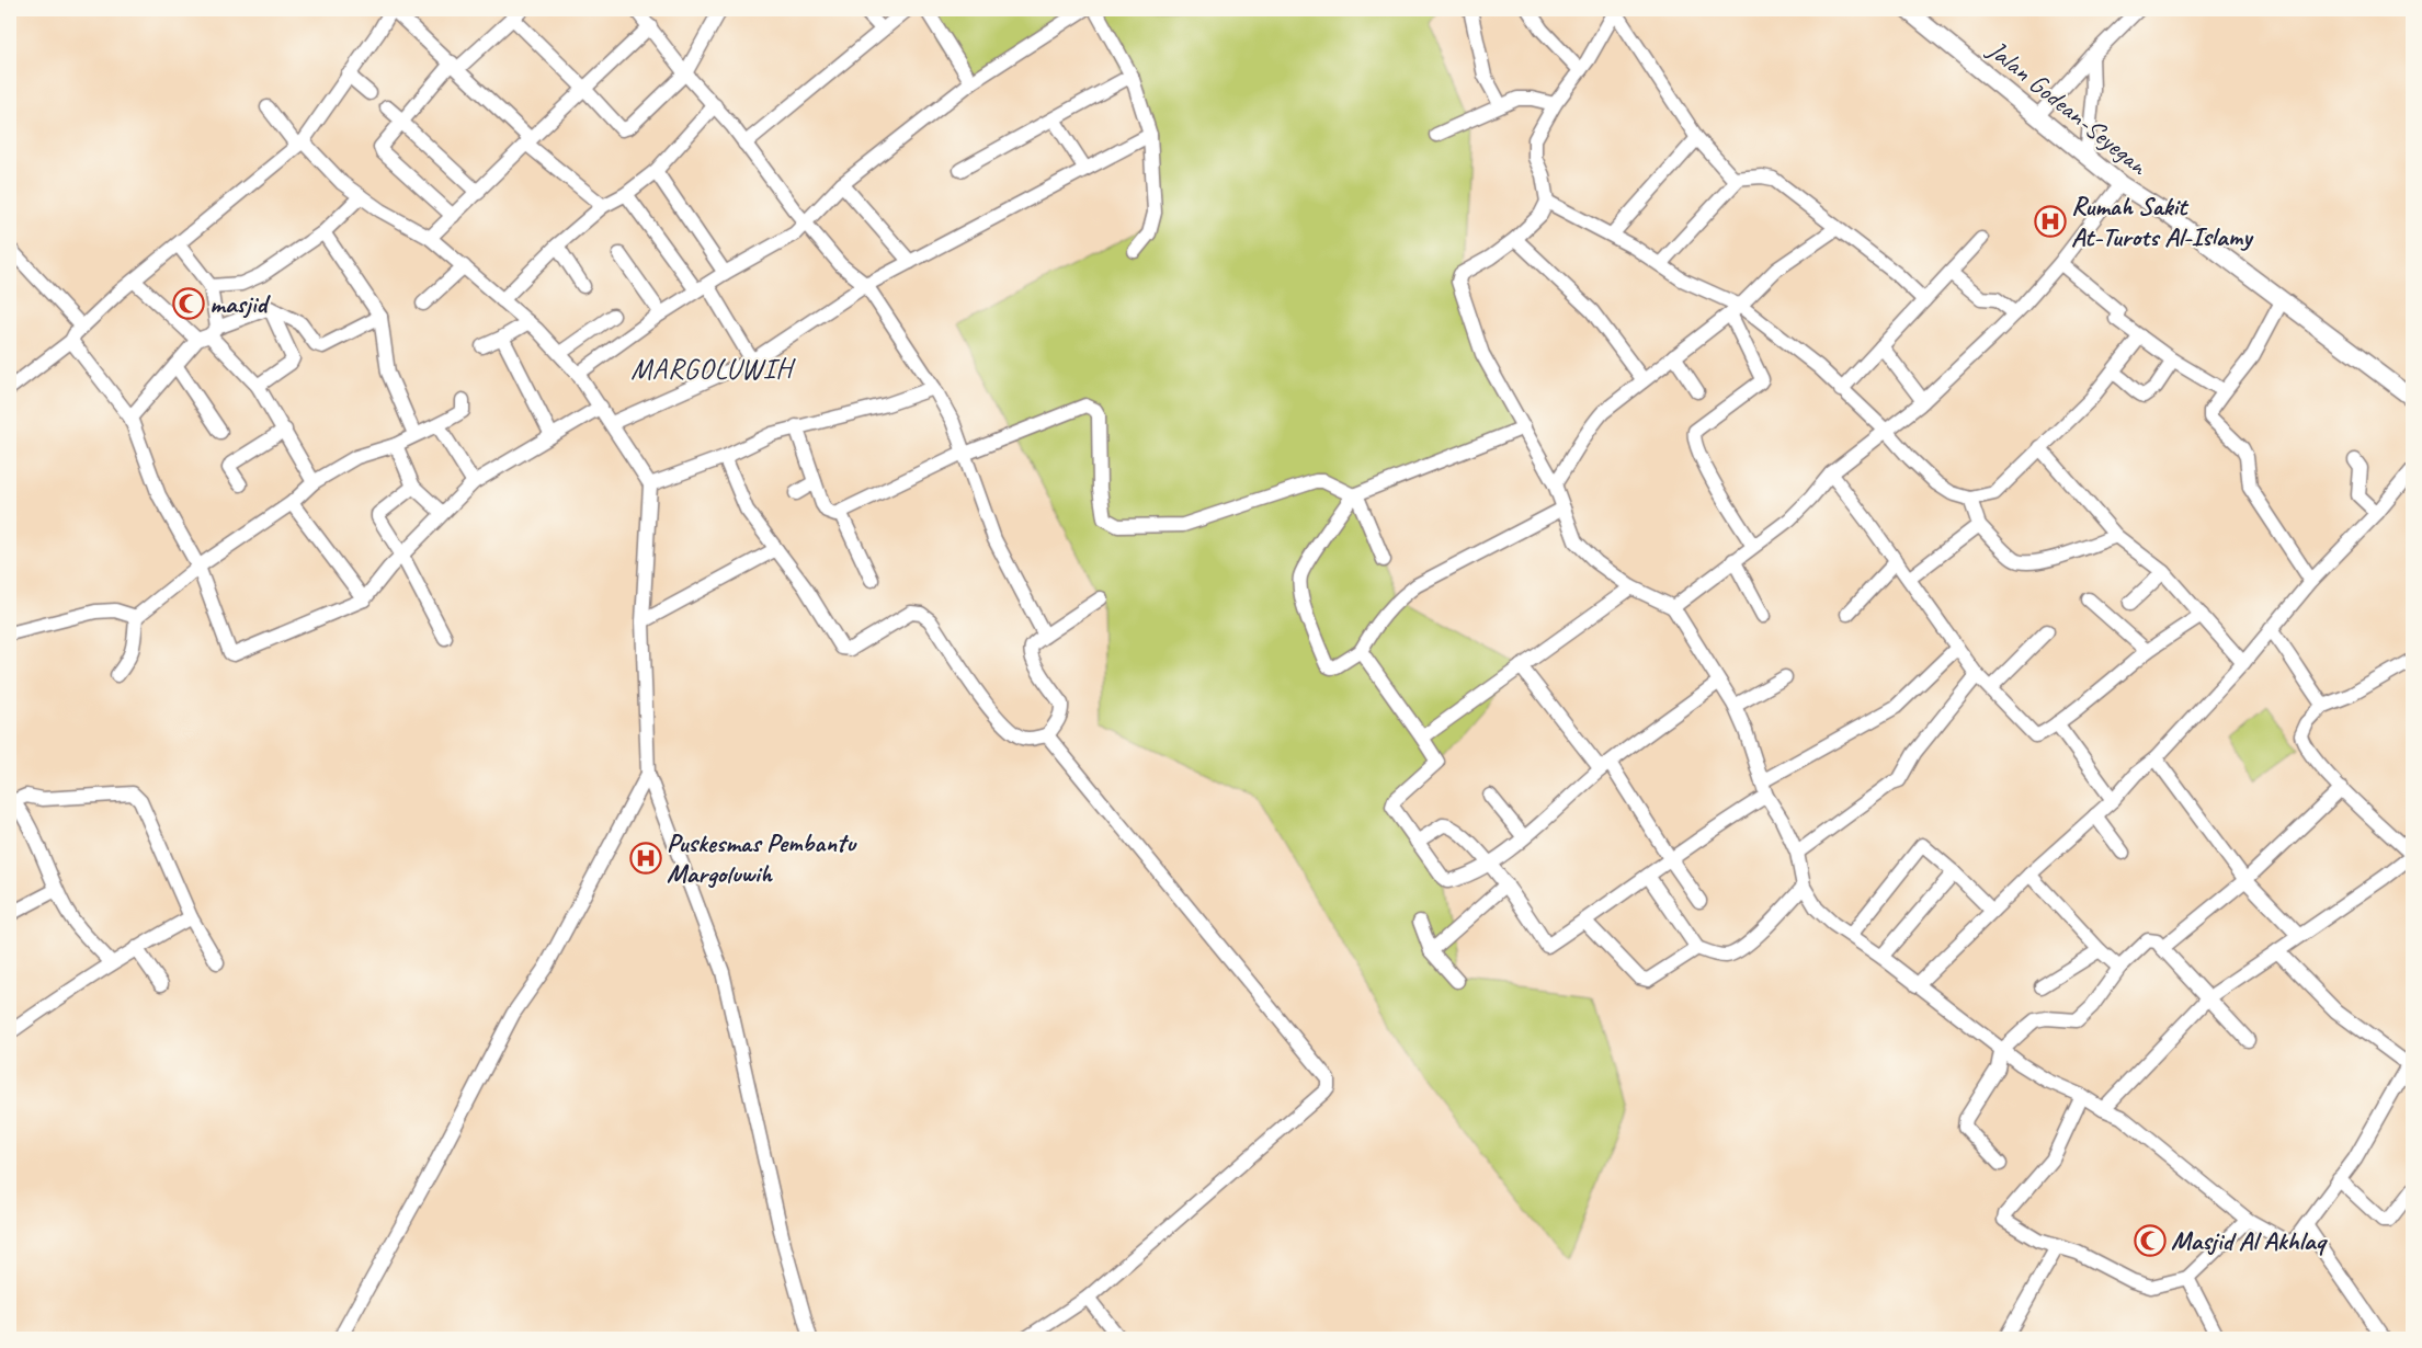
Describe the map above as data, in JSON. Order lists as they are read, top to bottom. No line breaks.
{"streets":{"main road":["Jalan Godean-Seyegan"]},"districts":["MARGOLUWIH"],"places":{"hospital":["Rumah Sakit At-Turots Al-Islamy","Puskesmas Pembantu Margoluwih"],"mosque":["masjid","Masjid Al Akhlaq"]}}
